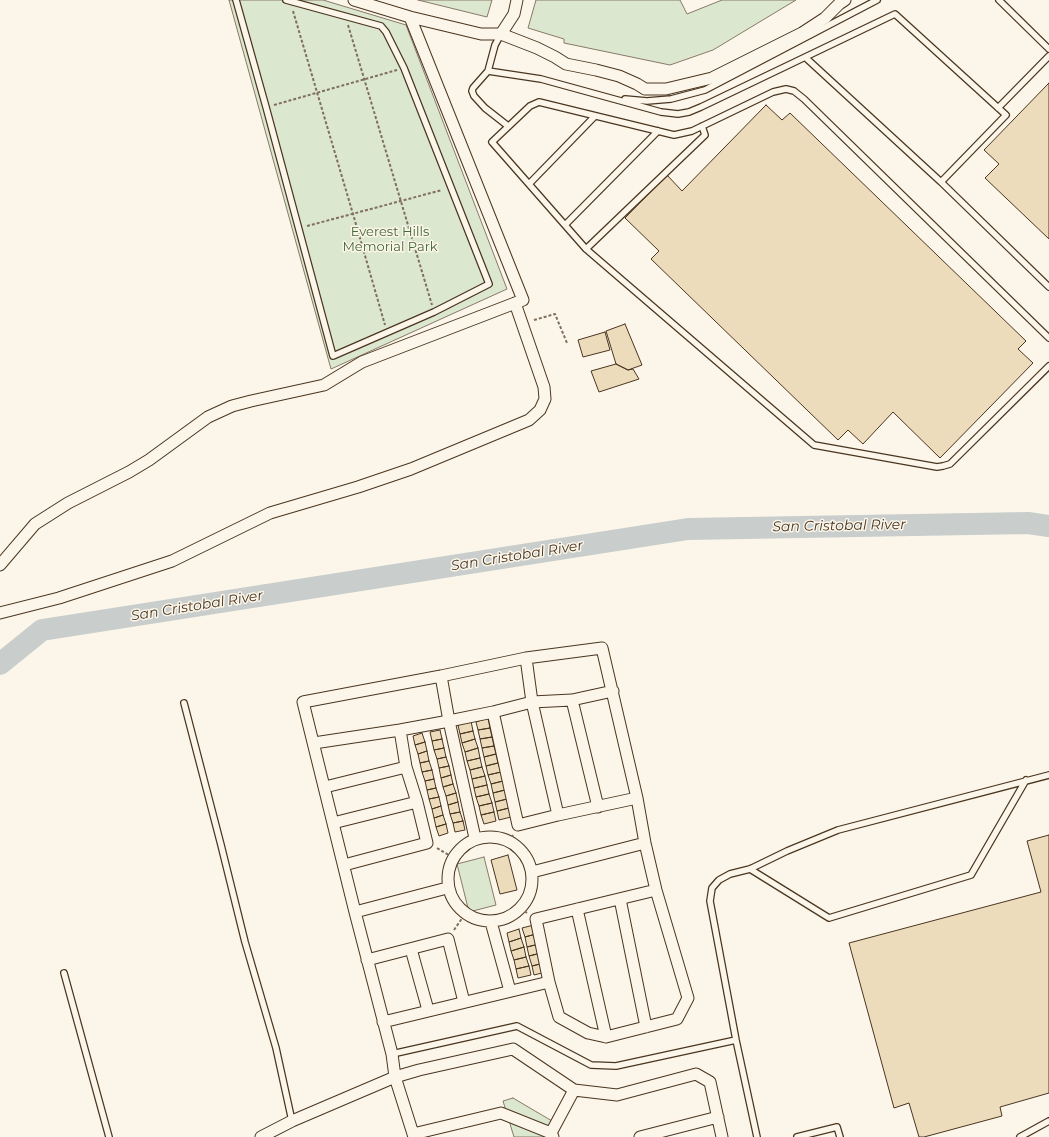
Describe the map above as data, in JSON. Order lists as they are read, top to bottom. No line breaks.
{"water":["San Cristobal River"],"parks":["Everest Hills Memorial Park"]}
